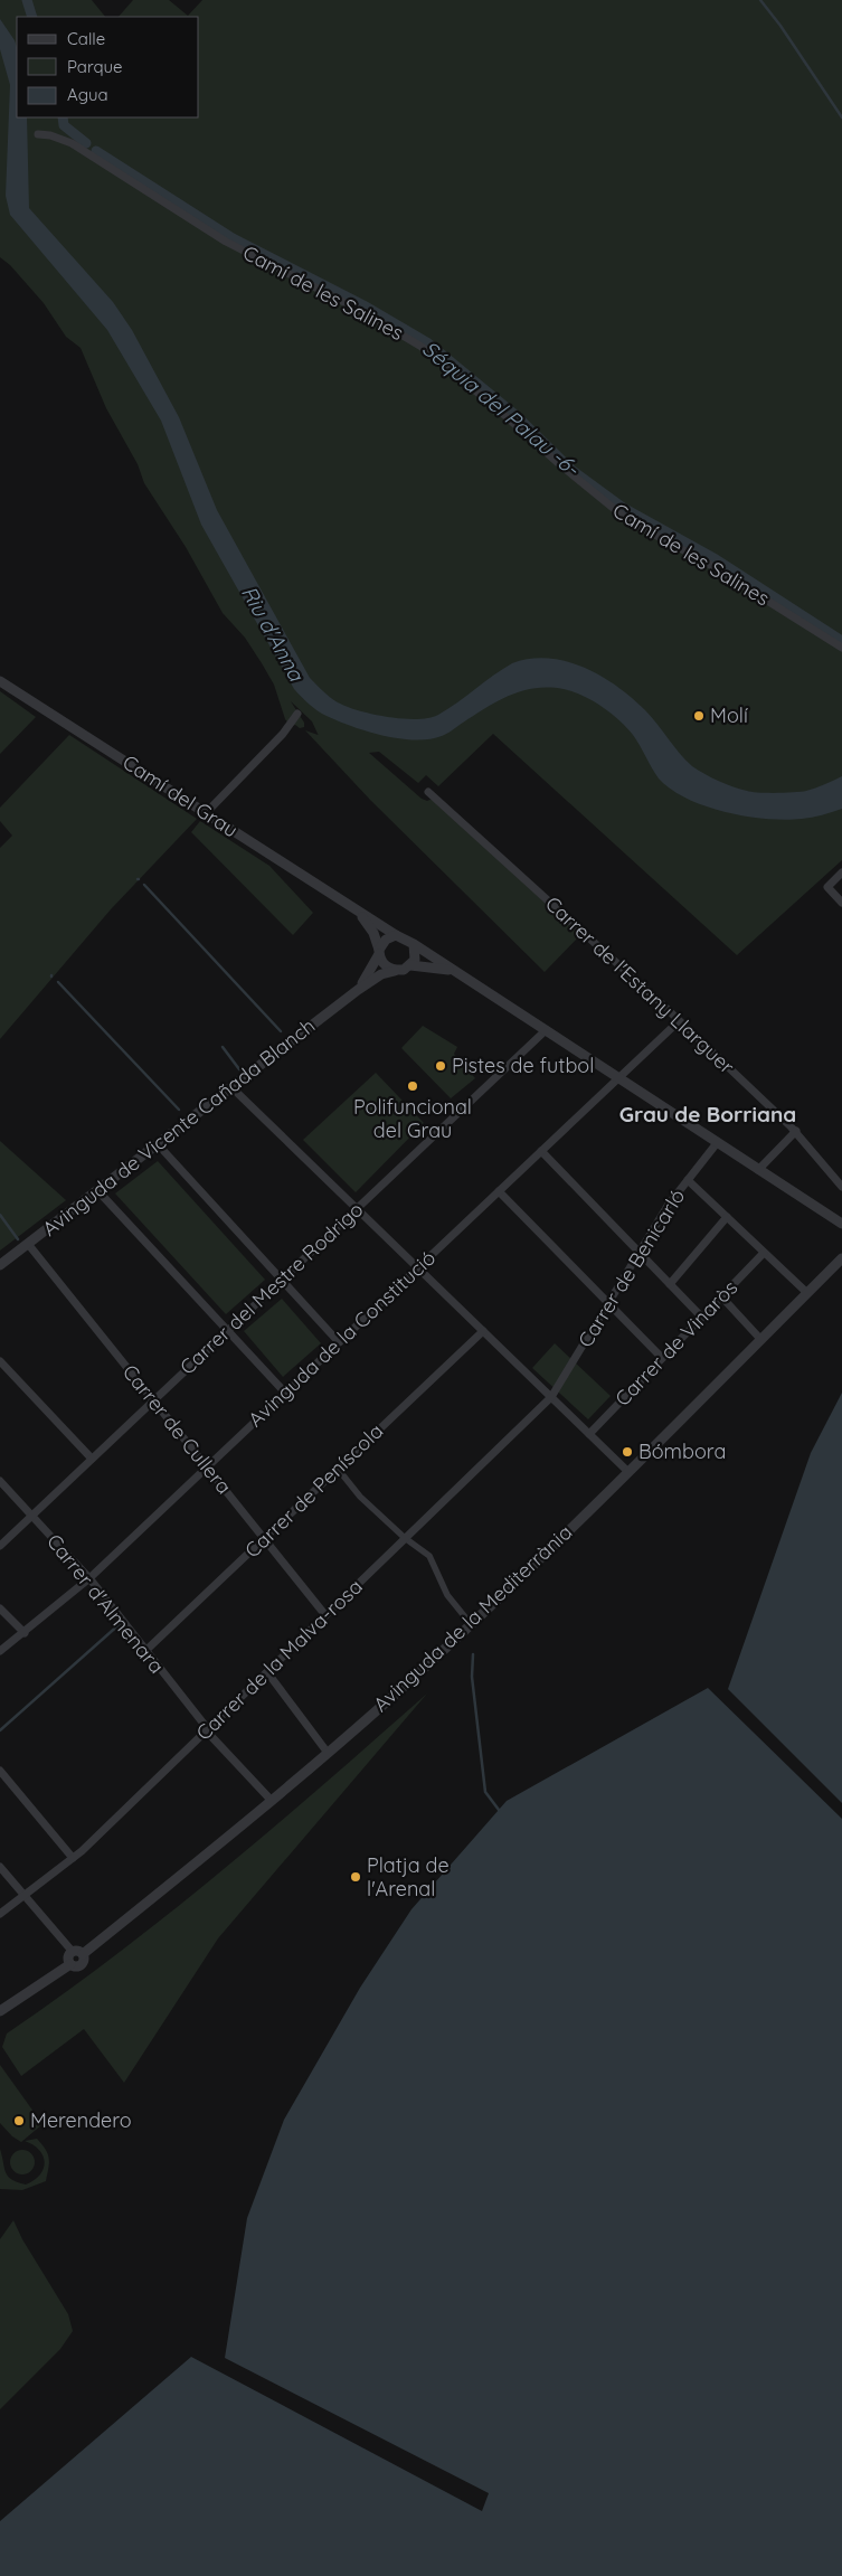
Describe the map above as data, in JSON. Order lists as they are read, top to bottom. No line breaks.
{"streets":{"street":["Camí de les Salines","Camí del Grau","Carrer de l'Estany Llarguer","Avinguda de Vicente Cañada Blanch","Carrer de Benicarló","Carrer del Mestre Rodrigo","Avinguda de la Constitució","Carrer de Vinaròs","Carrer de Cullera","Carrer de Peníscola","Carrer d'Almenara","Avinguda de la Mediterrània","Carrer de la Malva-rosa"]},"crossings":[["Camí del Grau","Avinguda de Vicente Cañada Blanch"],["Carrer de l'Estany Llarguer","Avinguda de la Constitució"],["Avinguda de Vicente Cañada Blanch","Carrer de Cullera"],["Carrer de Benicarló","Carrer de la Malva-rosa"],["Carrer del Mestre Rodrigo","Carrer de Cullera"],["Carrer del Mestre Rodrigo","Carrer d'Almenara"],["Avinguda de la Constitució","Carrer de Cullera"],["Avinguda de la Constitució","Carrer d'Almenara"],["Carrer de Cullera","Carrer de Peníscola"],["Carrer de Cullera","Carrer de la Malva-rosa"],["Carrer de Peníscola","Carrer d'Almenara"],["Carrer d'Almenara","Avinguda de la Mediterrània"],["Carrer d'Almenara","Carrer de la Malva-rosa"]],"districts":["Grau de Borriana"],"water":["Séquia del Palau -6-","Riu d'Anna"],"places":["Molí","Pistes de futbol","Polifuncional del Grau","Bómbora","Platja de l'Arenal","Merendero"],"legend":["Calle","Parque","Agua"]}
